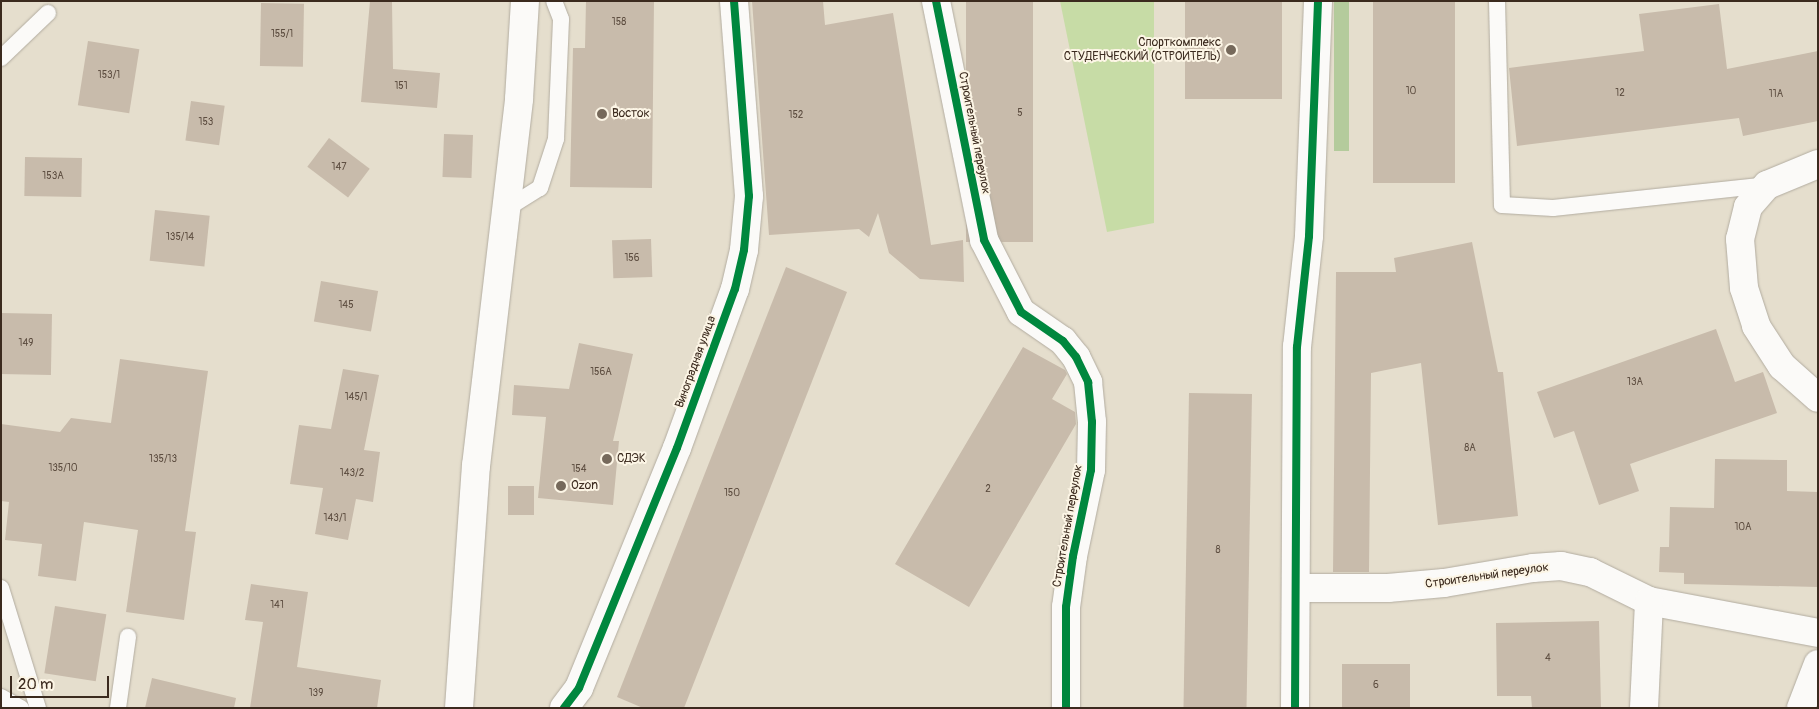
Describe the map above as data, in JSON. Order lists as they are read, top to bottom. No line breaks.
{"streets":{"street":["Строительный переулок","Виноградная улица"]},"places":["Спорткомплекс СТУДЕНЧЕСКИЙ (СТРОИТЕЛЬ)","Восток","СДЭК","Ozon"],"house_numbers":["158","155/1","153/1","151","10","12","11А","5","152","153","147","153А","135/14","156","145","149","156А","13А","145/1","8А","135/13","135/10","154","143/2","2","150","143/1","10А","8","141","4","6","139"],"scale_bar":"20 m"}
